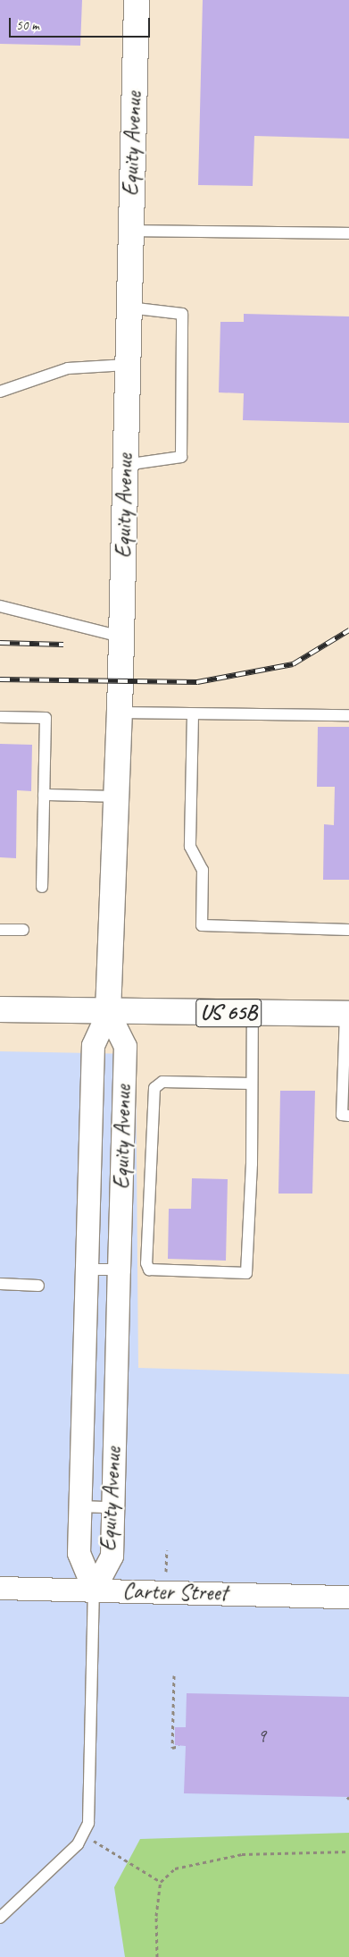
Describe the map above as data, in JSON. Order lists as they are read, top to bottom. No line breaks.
{"streets":{"street":["Equity Avenue","US 65B","Carter Street"]},"crossings":[["Equity Avenue","US 65B"],["Equity Avenue","Carter Street"]],"house_numbers":["9"],"scale_bar":"50 m"}
